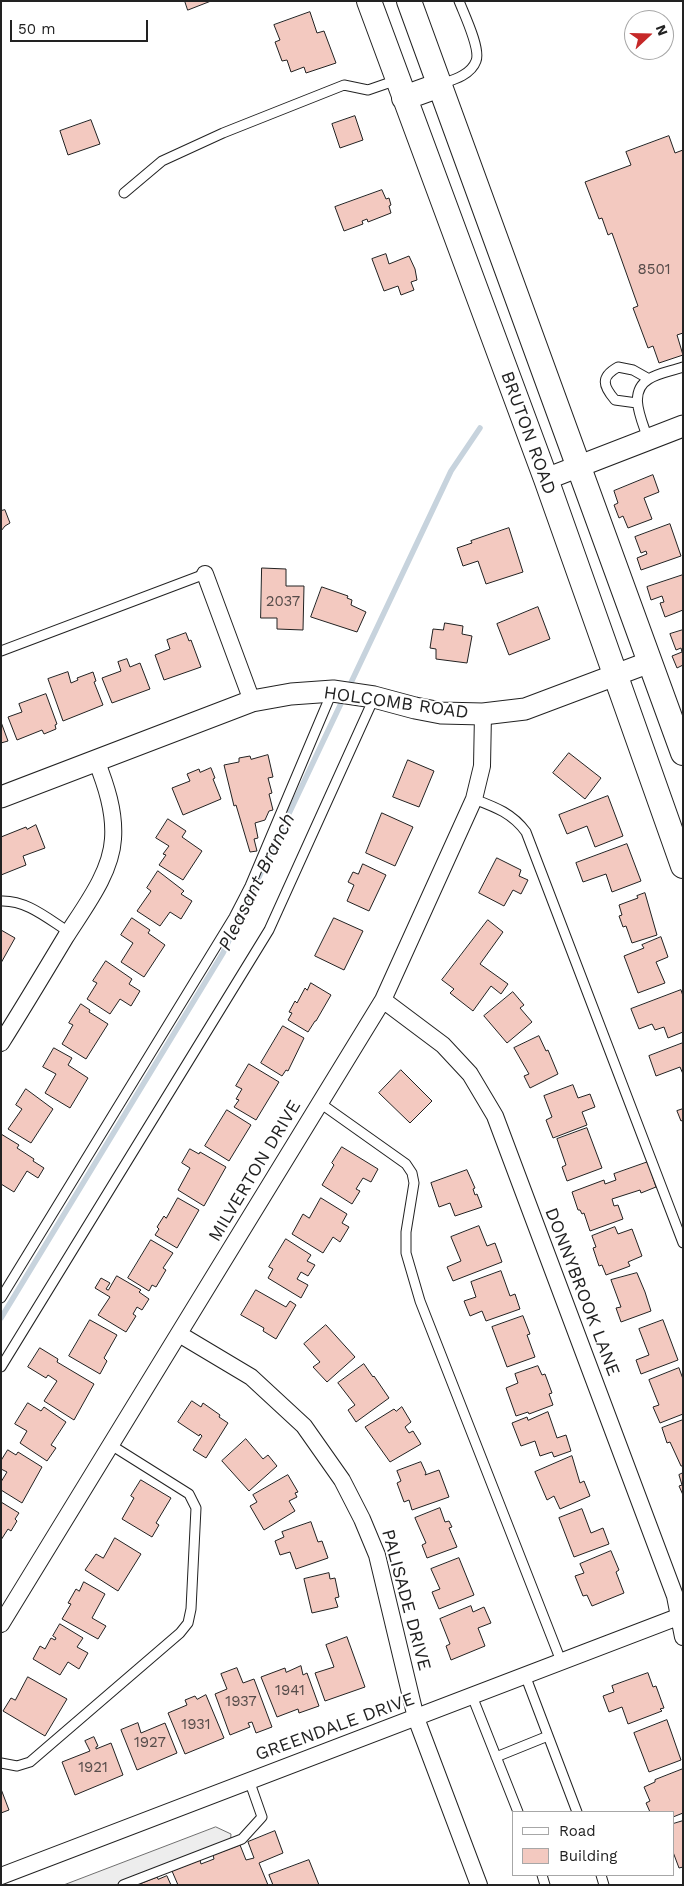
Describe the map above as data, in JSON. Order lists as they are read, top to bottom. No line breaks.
{"streets":{"main road":["BRUTON ROAD"],"street":["HOLCOMB ROAD","MILVERTON DRIVE","DONNYBROOK LANE","PALISADE DRIVE","GREENDALE DRIVE"]},"crossings":[["BRUTON ROAD","HOLCOMB ROAD"],["HOLCOMB ROAD","MILVERTON DRIVE"],["MILVERTON DRIVE","DONNYBROOK LANE"],["MILVERTON DRIVE","PALISADE DRIVE"],["DONNYBROOK LANE","GREENDALE DRIVE"],["PALISADE DRIVE","GREENDALE DRIVE"]],"water":["Pleasant Branch"],"house_numbers":["8501","2037","1941","1937","1931","1927","1921"],"legend":["Road","Building"],"scale_bar":"50 m","north":"right"}
